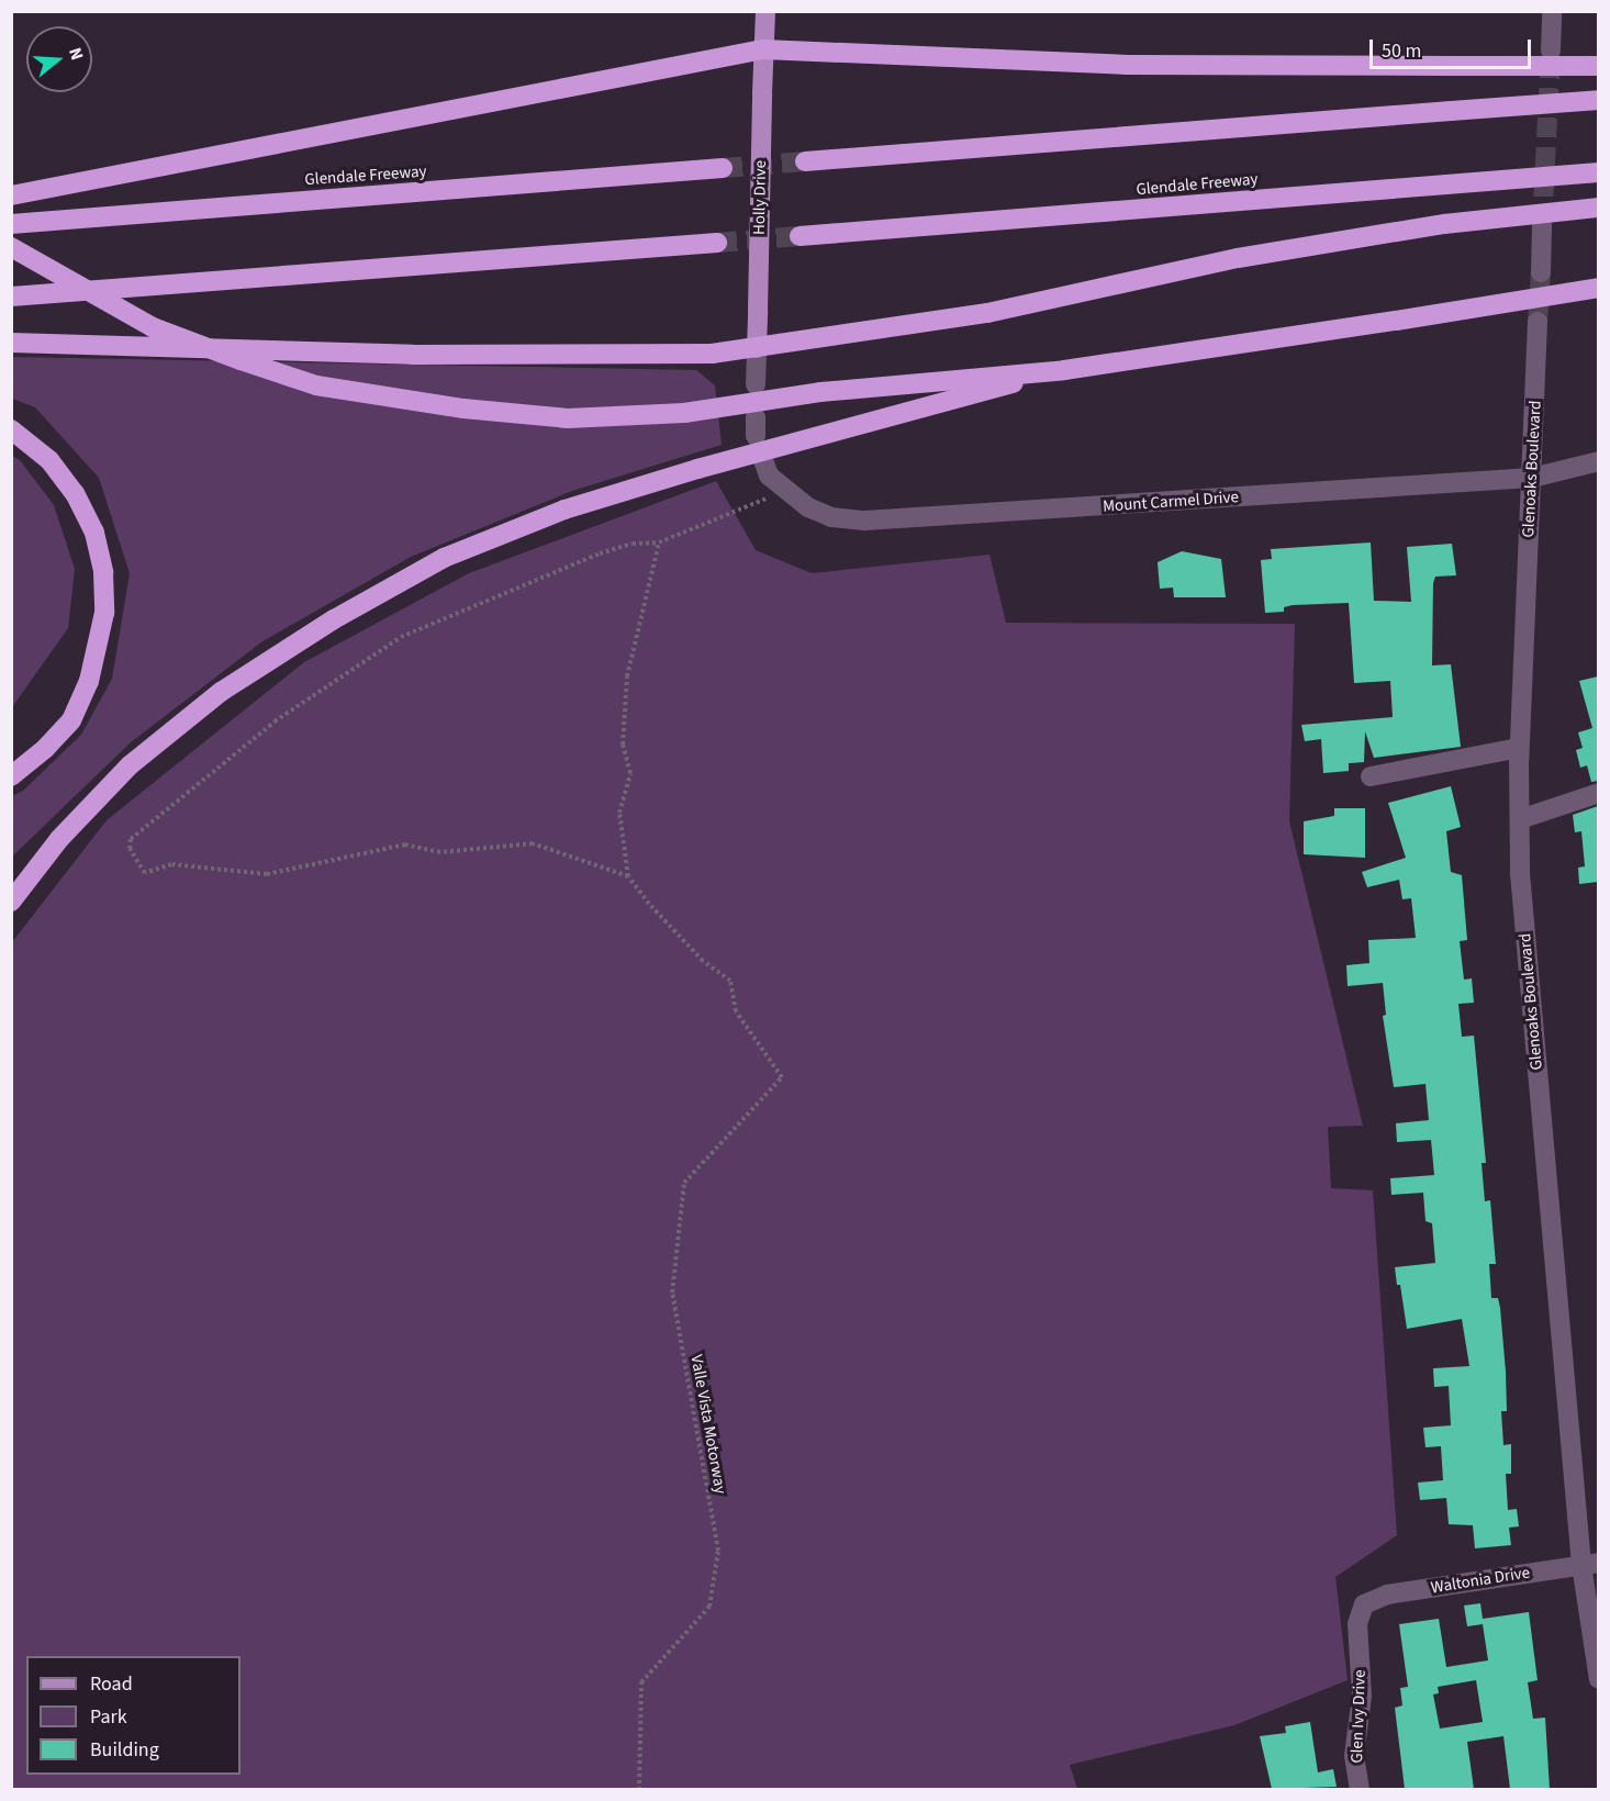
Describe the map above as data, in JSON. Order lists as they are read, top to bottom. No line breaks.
{"streets":{"highway":["Glendale Freeway"],"main road":["Holly Drive"],"street":["Glenoaks Boulevard","Mount Carmel Drive","Waltonia Drive","Glen Ivy Drive"],"path":["Valle Vista Motorway"]},"crossings":[["Glenoaks Boulevard","Mount Carmel Drive"],["Glenoaks Boulevard","Waltonia Drive"],["Waltonia Drive","Glen Ivy Drive"]],"legend":["Road","Park","Building"],"scale_bar":"50 m","north":"right"}
